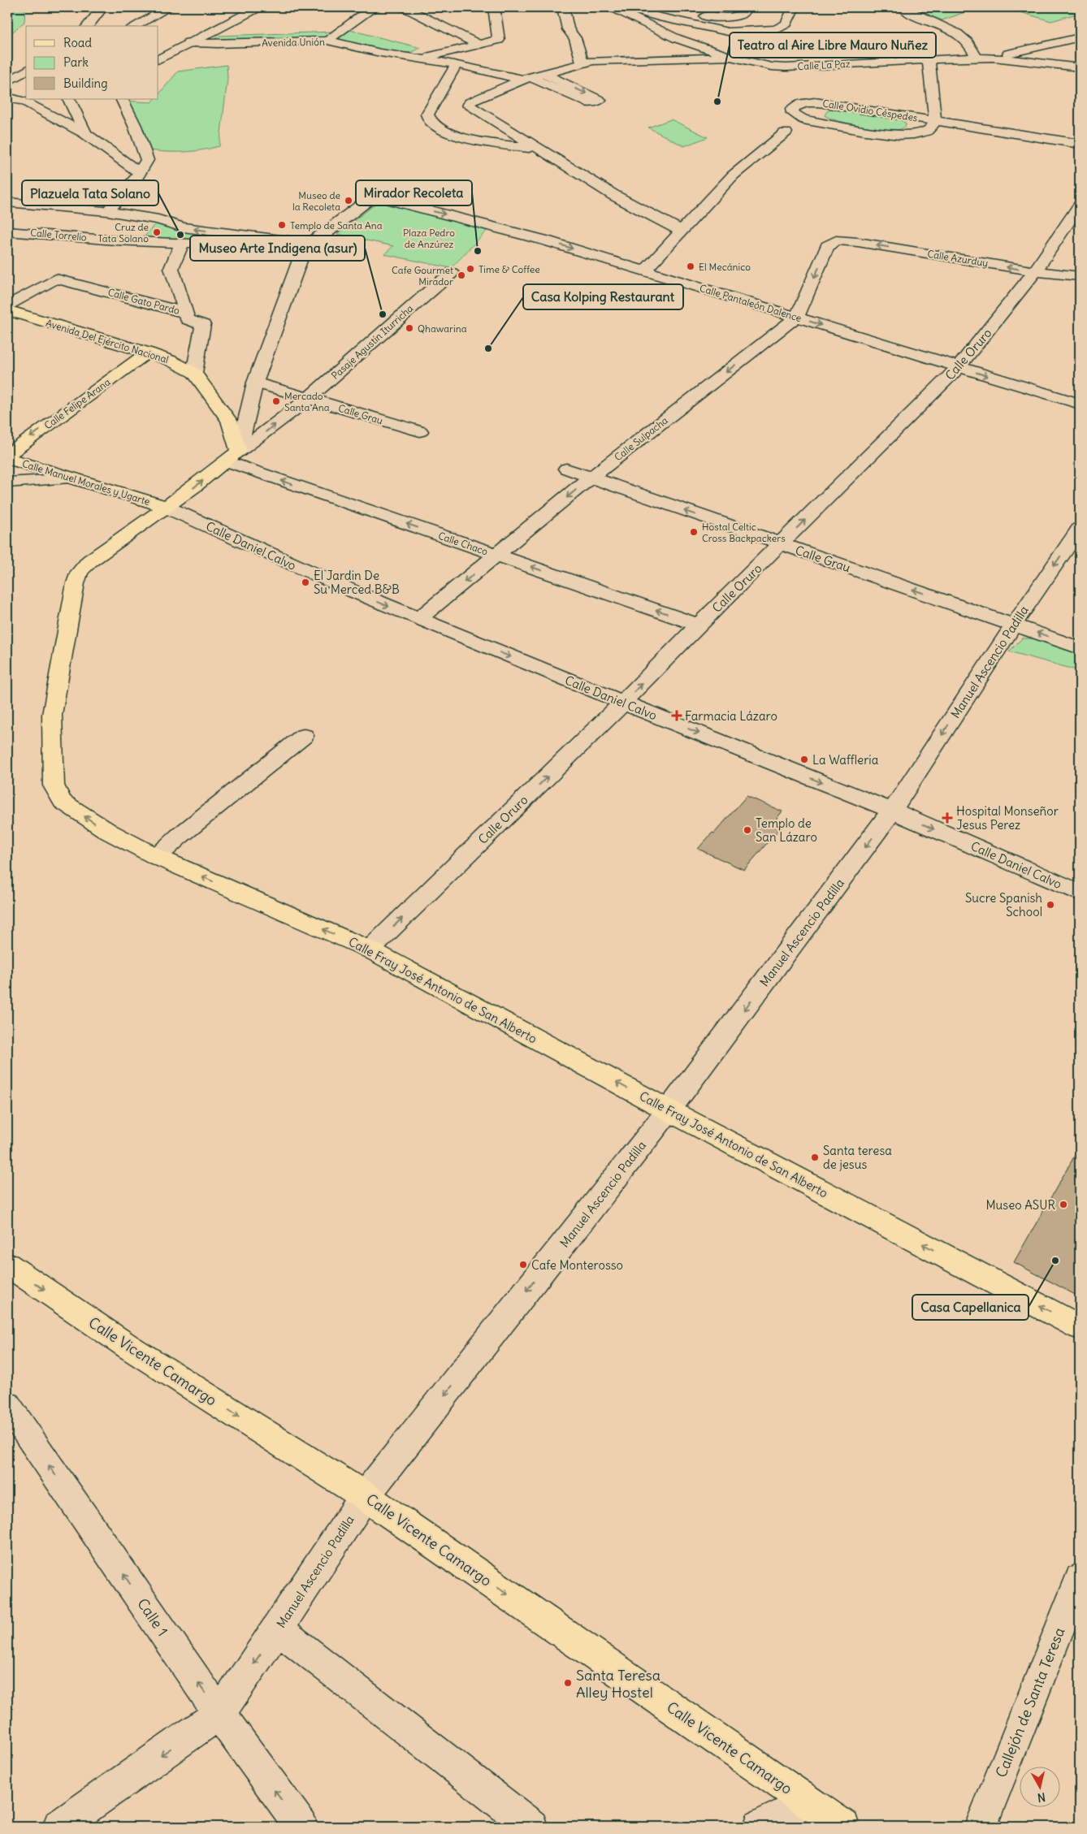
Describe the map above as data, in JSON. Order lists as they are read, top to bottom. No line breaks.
{"streets":{"main road":["Avenida Del Ejército Nacional","Calle Felipe Arana","Calle Manuel Morales y Ugarte","Calle Fray José Antonio de San Alberto","Calle Vicente Camargo"],"street":["Avenida Unión","Calle La Paz","Calle Ovidio Céspedes","Calle Torrelio","Calle Azurduy","Calle Gato Pardo","Calle Pantaleón Dalence","Pasaje Agustín Iturricha","Calle Oruro","Calle Grau","Calle Sulpacha","Calle Chaco","Calle Daniel Calvo","Manuel Ascencio Padilla","Calle 1","Callejón de Santa Teresa"]},"crossings":[["Avenida Unión","Calle La Paz"],["Calle Torrelio","Calle Pantaleón Dalence"],["Calle Azurduy","Calle Oruro"],["Calle Azurduy","Calle Sulpacha"],["Calle Gato Pardo","Avenida Del Ejército Nacional"],["Calle Pantaleón Dalence","Calle Oruro"],["Calle Pantaleón Dalence","Calle Sulpacha"],["Avenida Del Ejército Nacional","Pasaje Agustín Iturricha"],["Avenida Del Ejército Nacional","Calle Felipe Arana"],["Avenida Del Ejército Nacional","Calle Chaco"],["Pasaje Agustín Iturricha","Calle Grau"],["Pasaje Agustín Iturricha","Calle Chaco"],["Calle Oruro","Calle Grau"],["Calle Oruro","Calle Chaco"],["Calle Oruro","Calle Daniel Calvo"],["Calle Oruro","Calle Fray José Antonio de San Alberto"],["Calle Grau","Calle Sulpacha"],["Calle Grau","Manuel Ascencio Padilla"],["Calle Sulpacha","Calle Chaco"],["Calle Sulpacha","Calle Daniel Calvo"],["Calle Manuel Morales y Ugarte","Calle Daniel Calvo"],["Calle Manuel Morales y Ugarte","Calle Fray José Antonio de San Alberto"],["Calle Daniel Calvo","Manuel Ascencio Padilla"],["Calle Daniel Calvo","Calle Fray José Antonio de San Alberto"],["Manuel Ascencio Padilla","Calle Fray José Antonio de San Alberto"],["Manuel Ascencio Padilla","Calle Vicente Camargo"],["Manuel Ascencio Padilla","Calle 1"]],"one_way":["Calle Azurduy","Calle Oruro","Calle Grau","Calle Chaco","Calle Daniel Calvo","Manuel Ascencio Padilla","Calle Fray José Antonio de San Alberto","Calle Vicente Camargo"],"parks":["Plaza Pedro de Anzúrez"],"places":{"other":["Teatro al Aire Libre Mauro Nuñez","Museo de la Recoleta","Templo de Santa Ana","Cruz de Tata Solano","Plazuela Tata Solano","Mirador Recoleta","El Mecánico","Time & Coffee","Cafe Gourmet Mirador","Museo Arte Indigena (asur)","Qhawarina","Casa Kolping Restaurant","Mercado Santa Ana","Hostal Celtic Cross Backpackers","El Jardin De Su Merced B&B","La Waffleria","Templo de San Lázaro","Sucre Spanish School","Santa teresa de jesus","Museo ASUR","Casa Capellanica","Cafe Monterosso","Santa Teresa Alley Hostel"],"health":["Farmacia Lázaro","Hospital Monseñor Jesus Perez"]},"legend":["Road","Park","Building"],"north":"bottom"}
